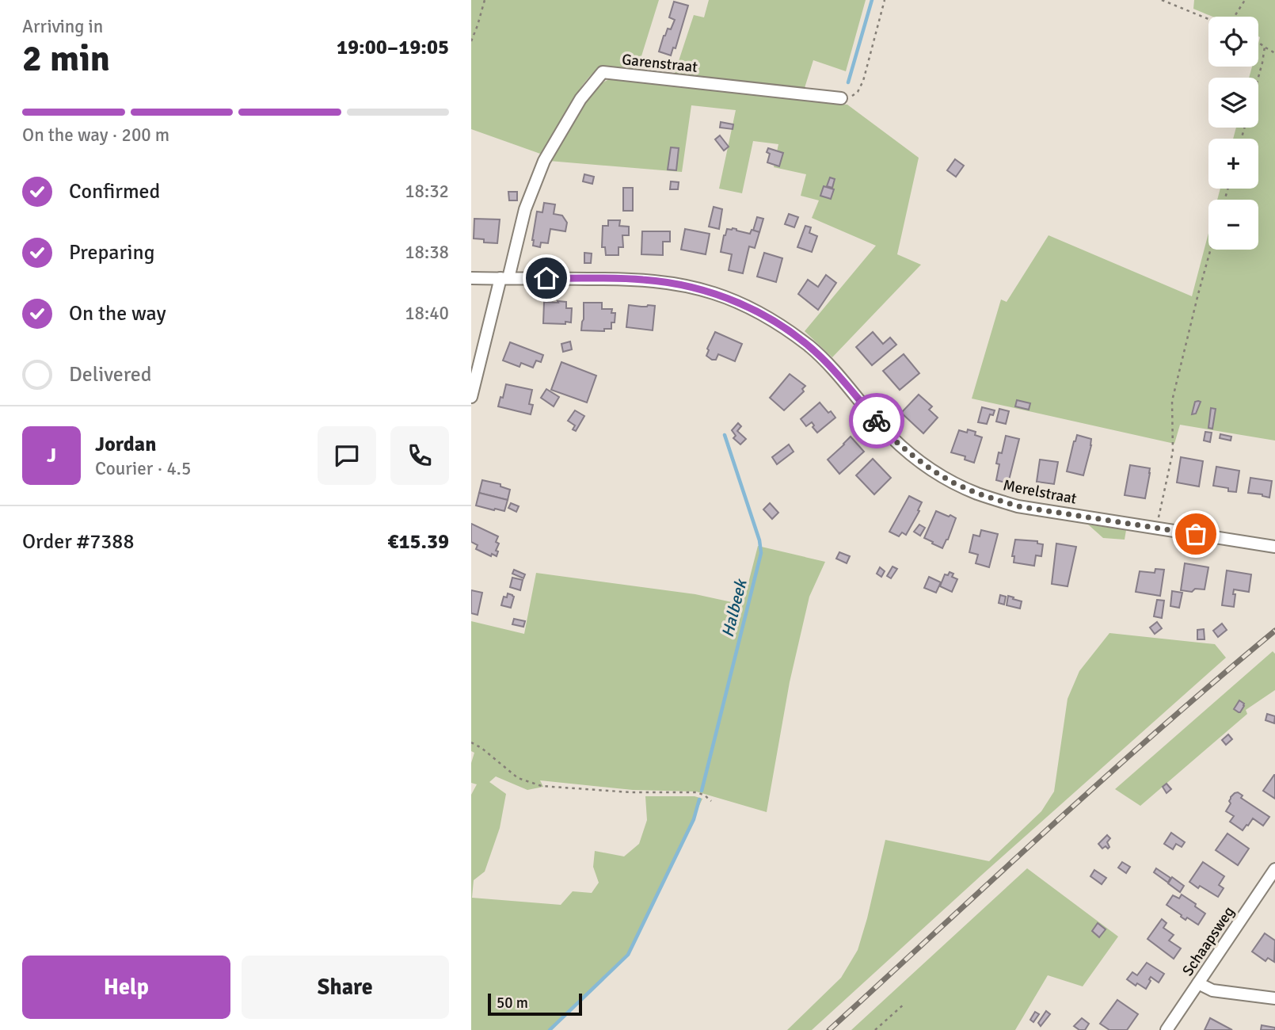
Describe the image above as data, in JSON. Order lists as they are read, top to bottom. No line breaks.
{"streets":{"street":["Garenstraat","Merelstraat","Schaapsweg"]},"crossings":[["Garenstraat","Merelstraat"]],"water":["Halbeek"],"scale_bar":"50 m","page":{"heading":["2 min","Arriving in","19:00–19:05"],"panel":["Jordan","Courier · 4.5","Order #7388","€15.39"],"map_buttons":["+","−"],"bar":"On the way · 200 m","list":[["Confirmed","18:32"],["Preparing","18:38"],["On the way","18:40"],"Delivered"],"round":"J","buttons":["Help","Share"],"scale":"50 m"}}
